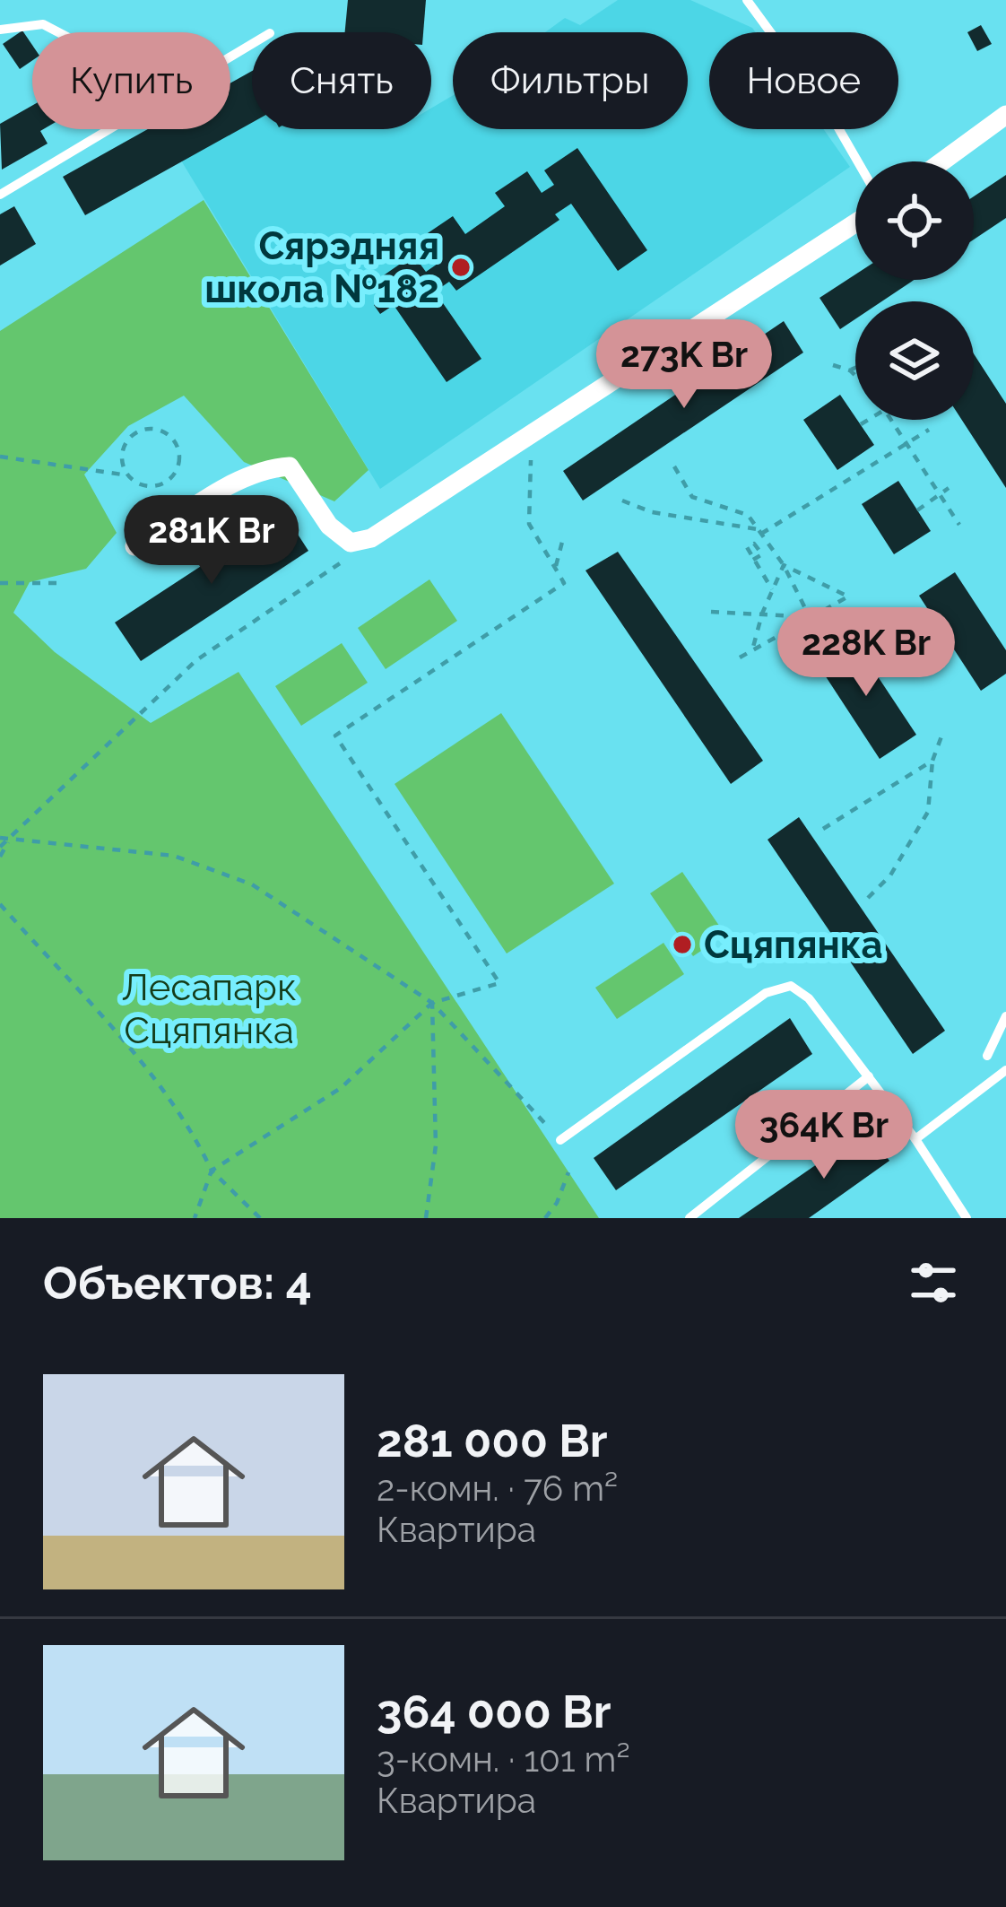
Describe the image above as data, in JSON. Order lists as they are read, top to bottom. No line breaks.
{"parks":["Лесапарк Сцяпянка"],"places":["Сярэдняя школа №182","Сцяпянка"],"page":{"chip":["Купить","Снять","Фильтры","Новое"],"price":["273K Br","281K Br","228K Br","364K Br"],"heading":"Объектов: 4","list":[{"name":"281 000 Br","note":"2-комн. · 76 m² · Квартира"},{"name":"364 000 Br","note":"3-комн. · 101 m² · Квартира"}]}}
